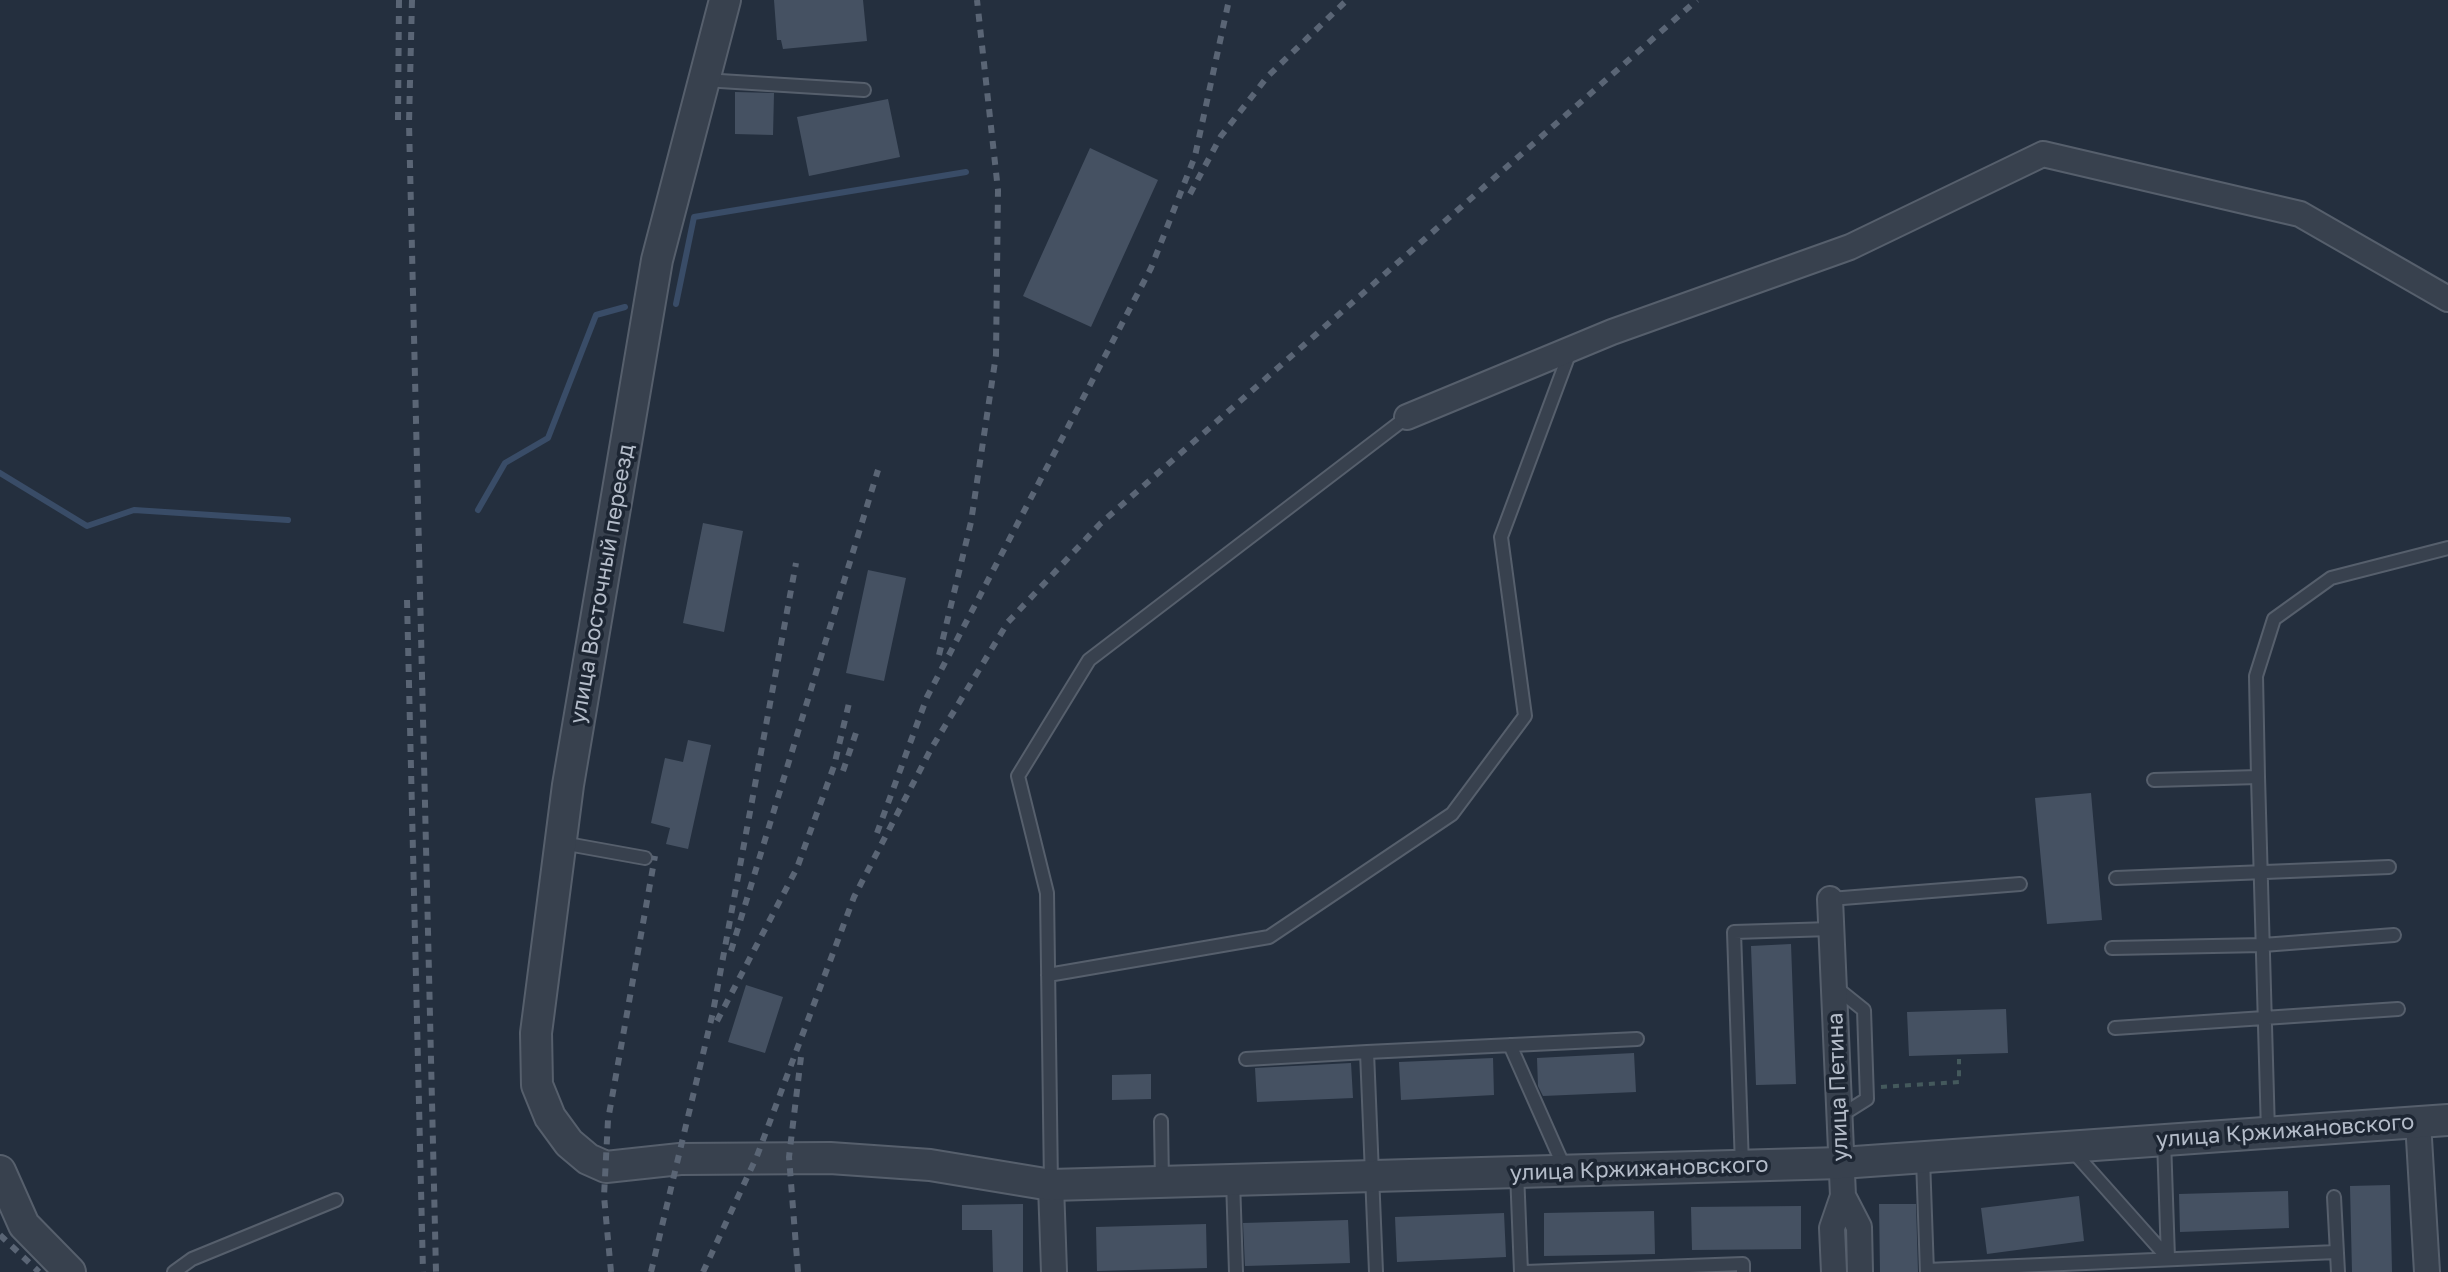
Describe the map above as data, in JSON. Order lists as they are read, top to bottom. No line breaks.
{"streets":{"street":["улица Восточный переезд","улица Петина","улица Кржижановского"]},"crossings":[["улица Восточный переезд","улица Кржижановского"],["улица Петина","улица Кржижановского"]]}
